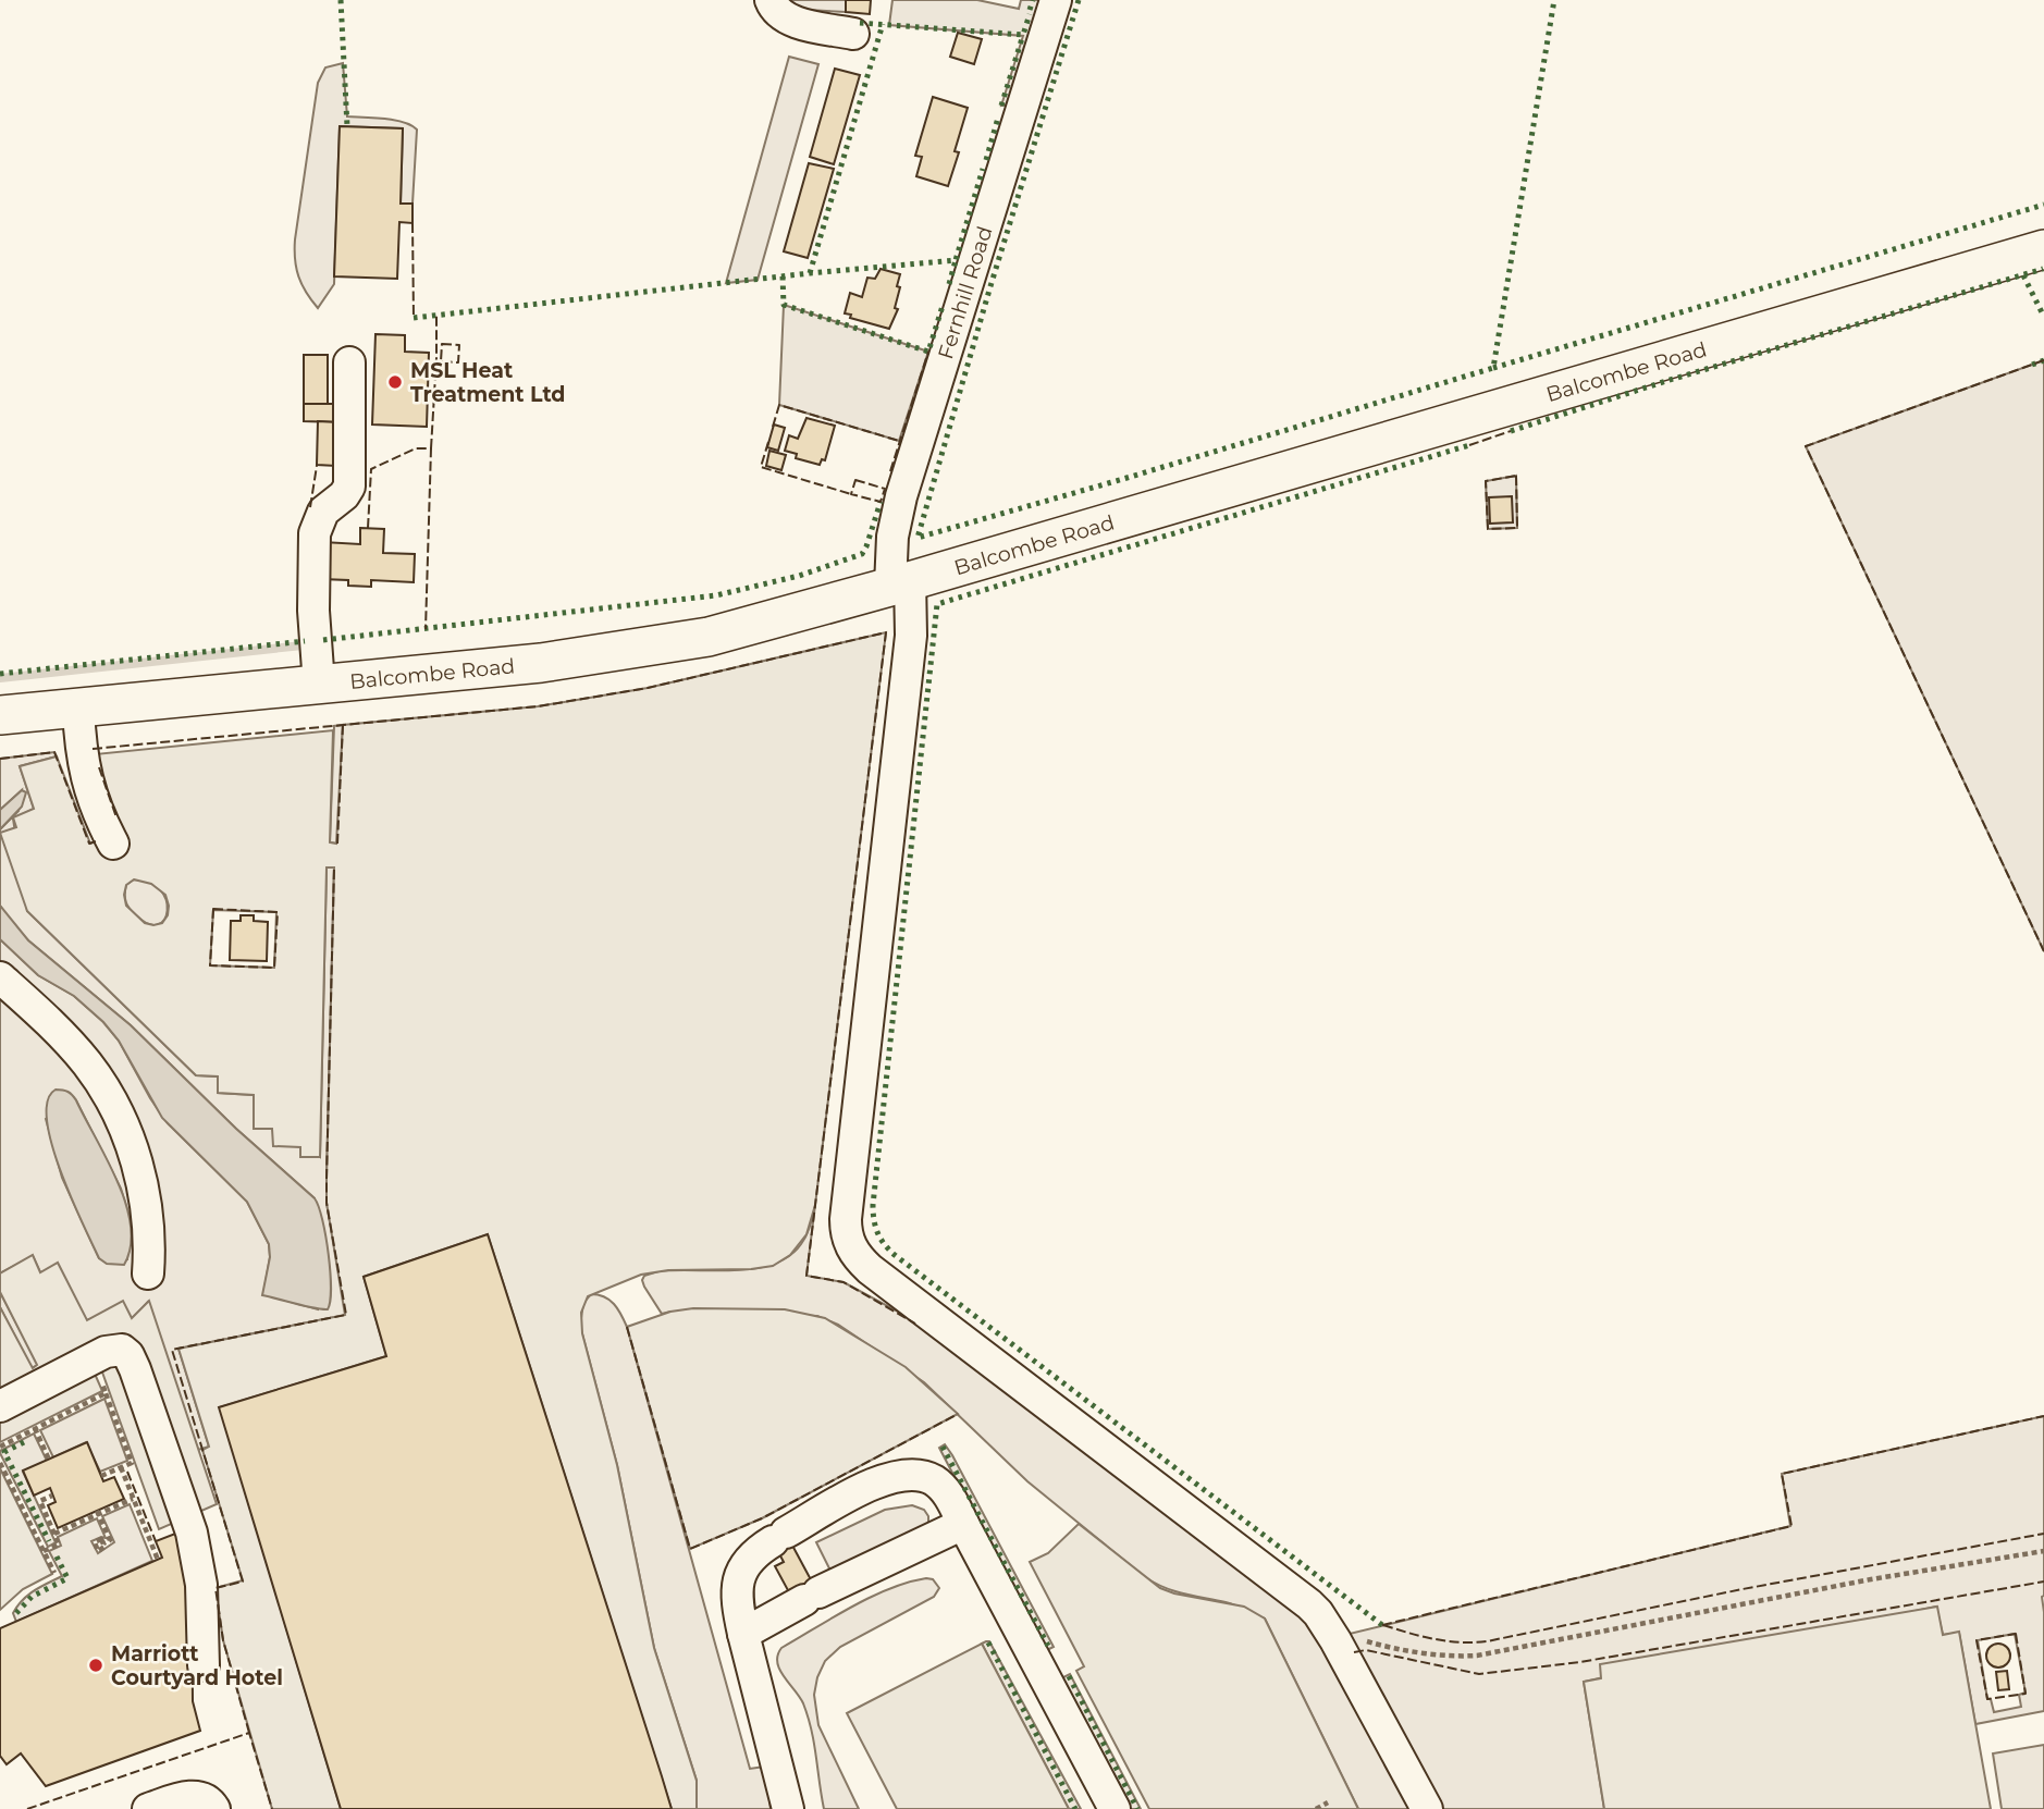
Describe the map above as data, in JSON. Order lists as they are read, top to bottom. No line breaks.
{"streets":{"main road":["Balcombe Road"],"street":["Fernhill Road"]},"crossings":[["Fernhill Road","Balcombe Road"]],"places":["MSL Heat Treatment Ltd","Marriott Courtyard Hotel"]}
